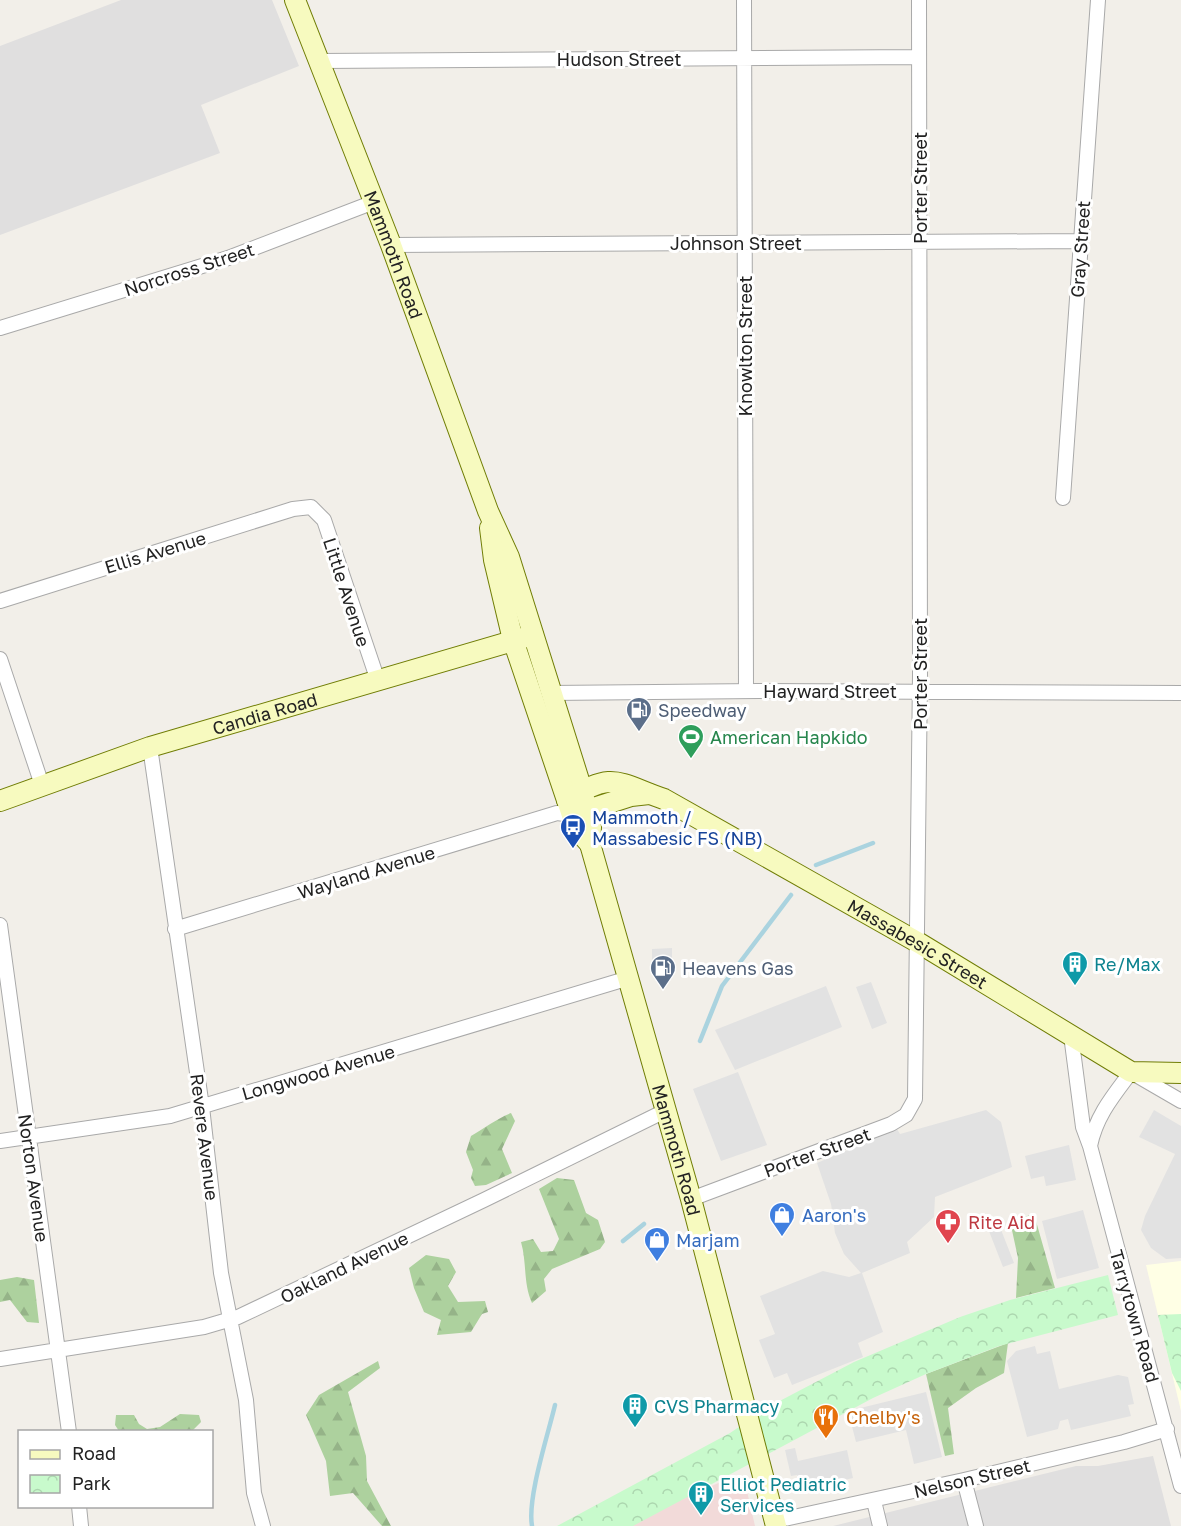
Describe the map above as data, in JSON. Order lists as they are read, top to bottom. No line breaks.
{"streets":{"main road":["Mammoth Road","Candia Road","Massabesic Street"],"street":["Hudson Street","Porter Street","Johnson Street","Gray Street","Norcross Street","Knowlton Street","Ellis Avenue","Little Avenue","Hayward Street","Wayland Avenue","Longwood Avenue","Revere Avenue","Norton Avenue","Oakland Avenue","Tarrytown Road","Nelson Street"]},"crossings":[["Hudson Street","Porter Street"],["Hudson Street","Mammoth Road"],["Hudson Street","Knowlton Street"],["Porter Street","Johnson Street"],["Porter Street","Mammoth Road"],["Porter Street","Hayward Street"],["Porter Street","Massabesic Street"],["Johnson Street","Gray Street"],["Johnson Street","Mammoth Road"],["Johnson Street","Knowlton Street"],["Mammoth Road","Norcross Street"],["Mammoth Road","Hayward Street"],["Mammoth Road","Candia Road"],["Mammoth Road","Wayland Avenue"],["Mammoth Road","Massabesic Street"],["Mammoth Road","Longwood Avenue"],["Mammoth Road","Oakland Avenue"],["Mammoth Road","Nelson Street"],["Knowlton Street","Hayward Street"],["Ellis Avenue","Little Avenue"],["Little Avenue","Candia Road"],["Candia Road","Revere Avenue"],["Wayland Avenue","Massabesic Street"],["Wayland Avenue","Revere Avenue"],["Massabesic Street","Tarrytown Road"],["Longwood Avenue","Revere Avenue"],["Longwood Avenue","Norton Avenue"],["Revere Avenue","Oakland Avenue"],["Norton Avenue","Oakland Avenue"],["Tarrytown Road","Nelson Street"]],"places":{"fuel station":["Speedway","Heavens Gas"],"sports":["American Hapkido"],"bus stop":["Mammoth / Massabesic FS (NB)"],"building":["Re/Max","CVS Pharmacy","Elliot Pediatric Services"],"shop":["Aaron's","Marjam"],"pharmacy":["Rite Aid"],"restaurant":["Chelby's"]},"legend":["Road","Park"]}
